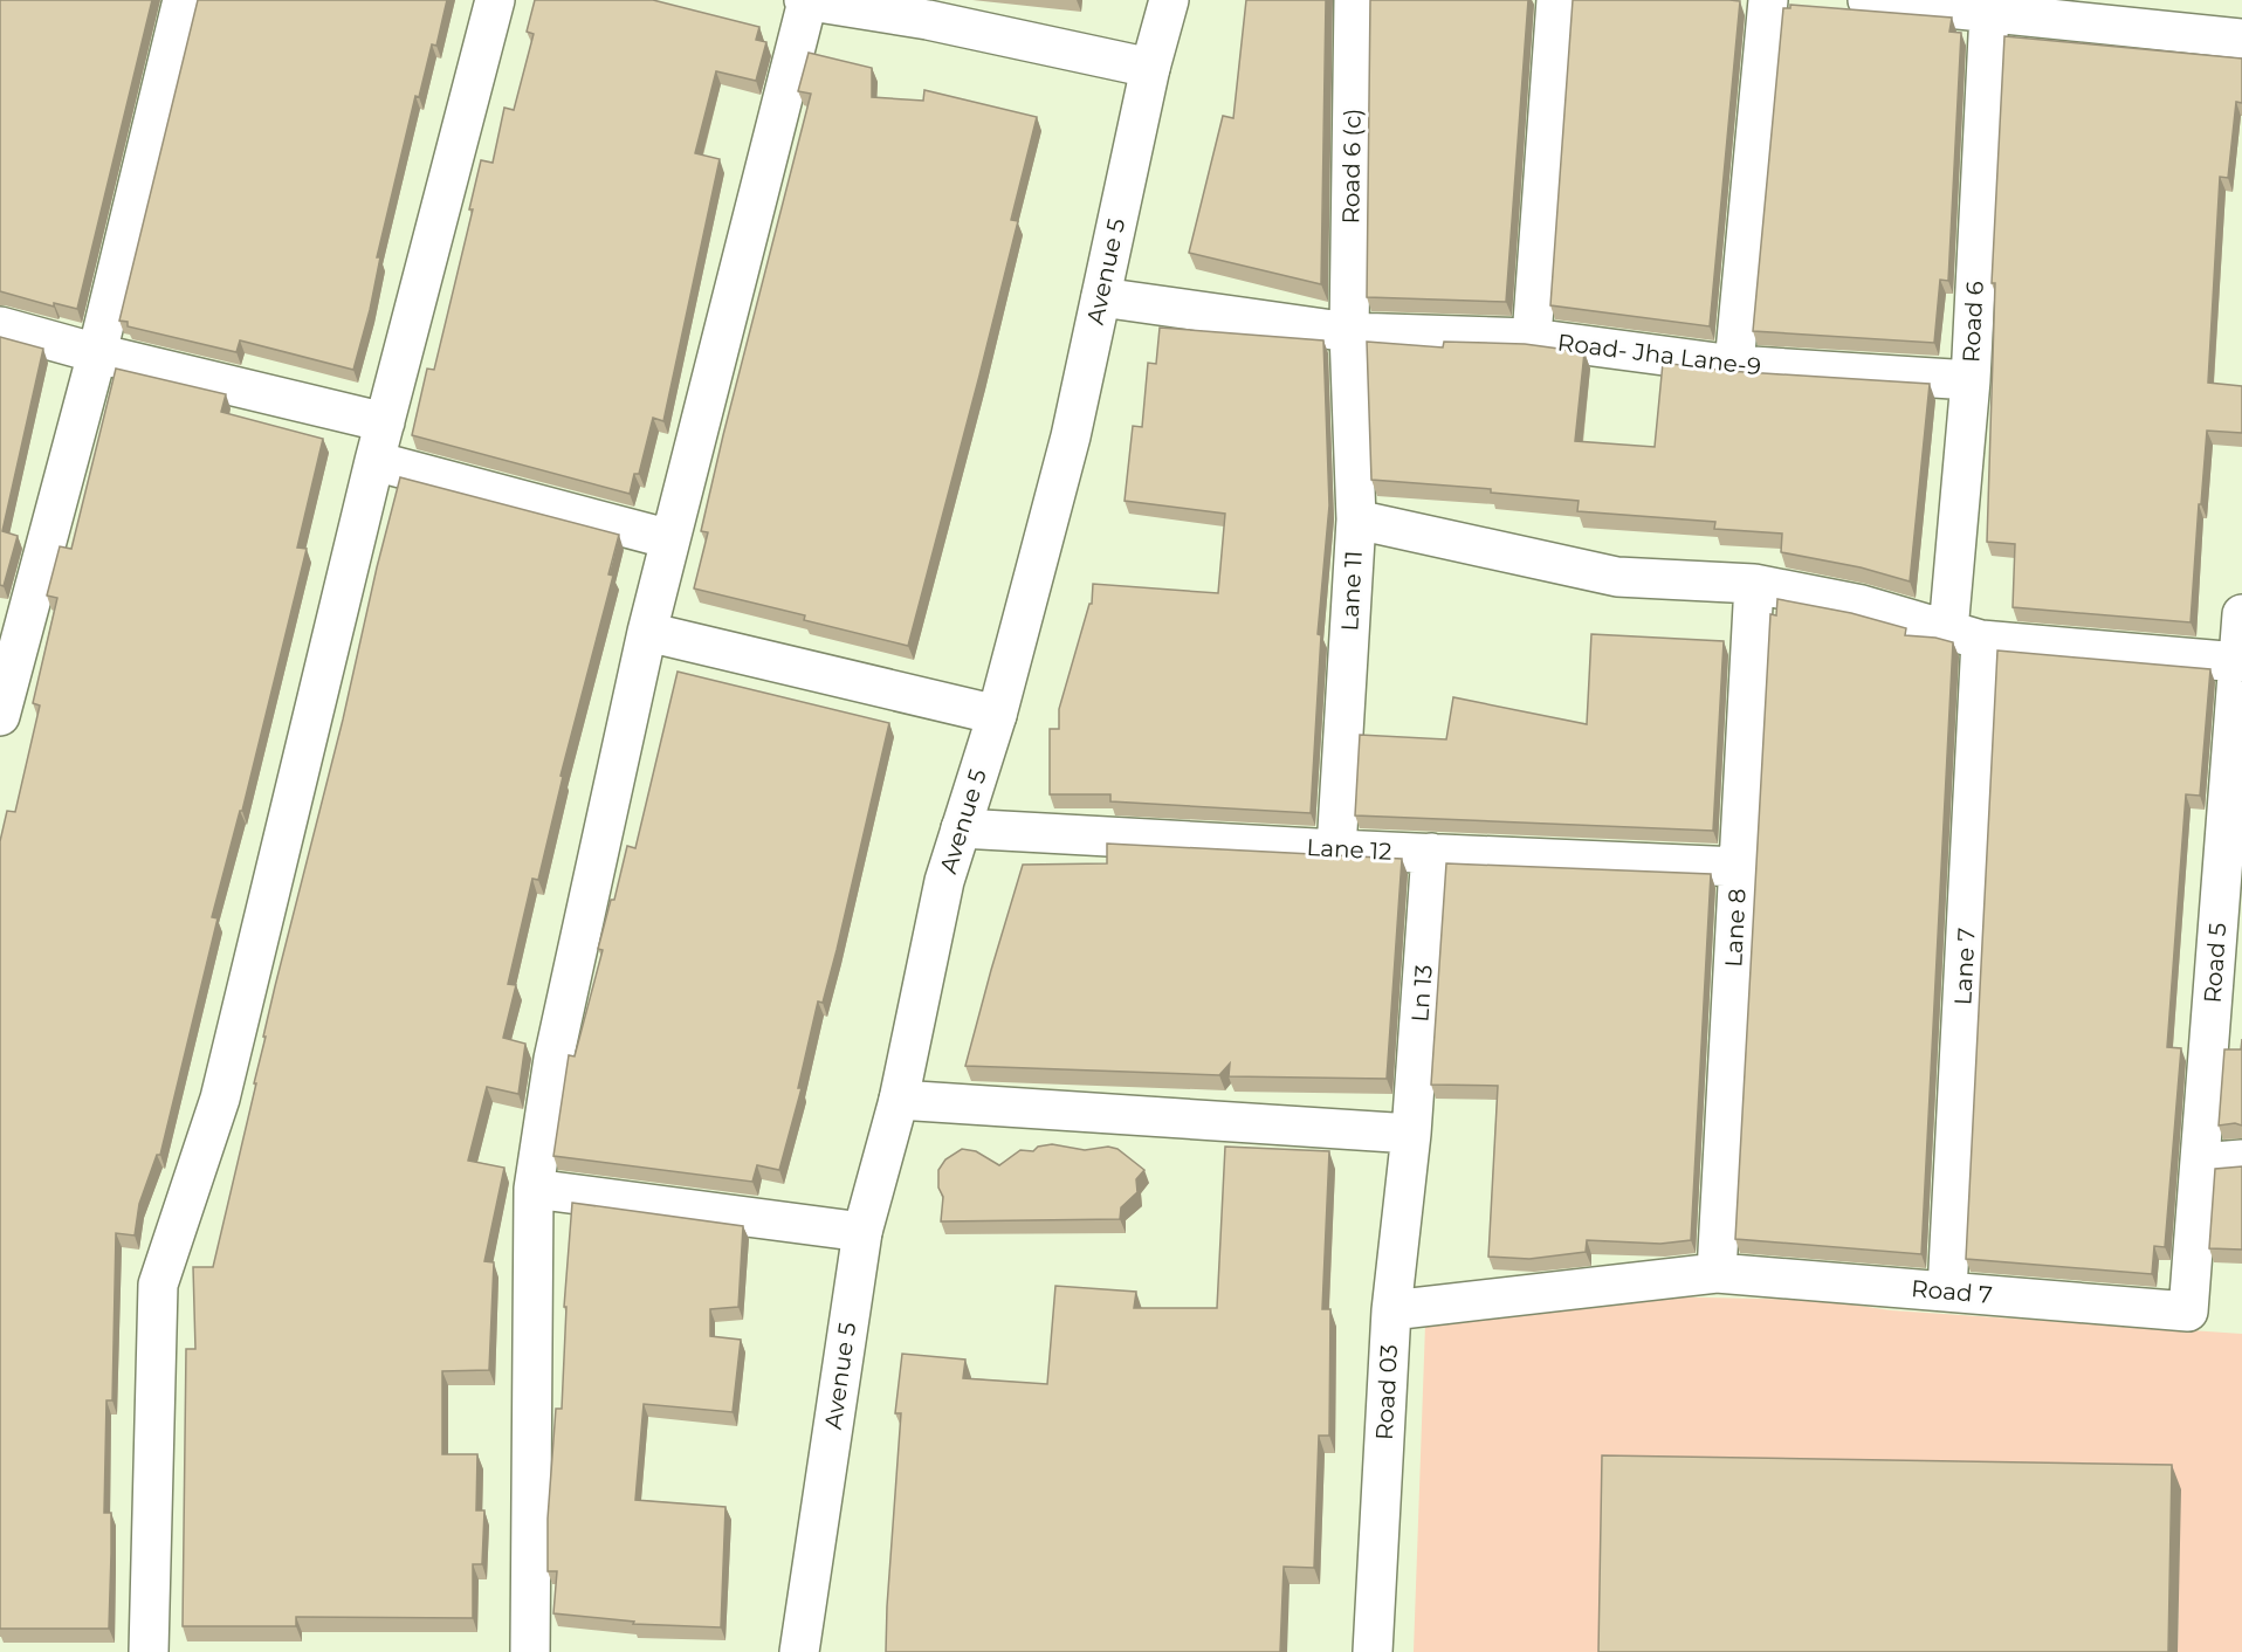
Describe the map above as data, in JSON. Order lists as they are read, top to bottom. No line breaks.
{"streets":{"street":["Road 6 (c)","Avenue 5","Road 6","Road- Jha Lane-9","Lane 11","Lane 12","Lane 8","Road 5","Lane 7","Ln 13","Road 7","Road 03"]},"crossings":[["Road 6 (c)","Road- Jha Lane-9"],["Road 6 (c)","Lane 11"],["Avenue 5","Road- Jha Lane-9"],["Avenue 5","Lane 12"],["Road 6","Road- Jha Lane-9"],["Road 6","Lane 7"],["Road- Jha Lane-9","Lane 11"],["Lane 11","Lane 12"],["Lane 12","Lane 8"],["Lane 12","Ln 13"],["Lane 8","Road 7"],["Road 5","Road 7"],["Lane 7","Road 7"],["Ln 13","Road 03"],["Road 7","Road 03"]]}
